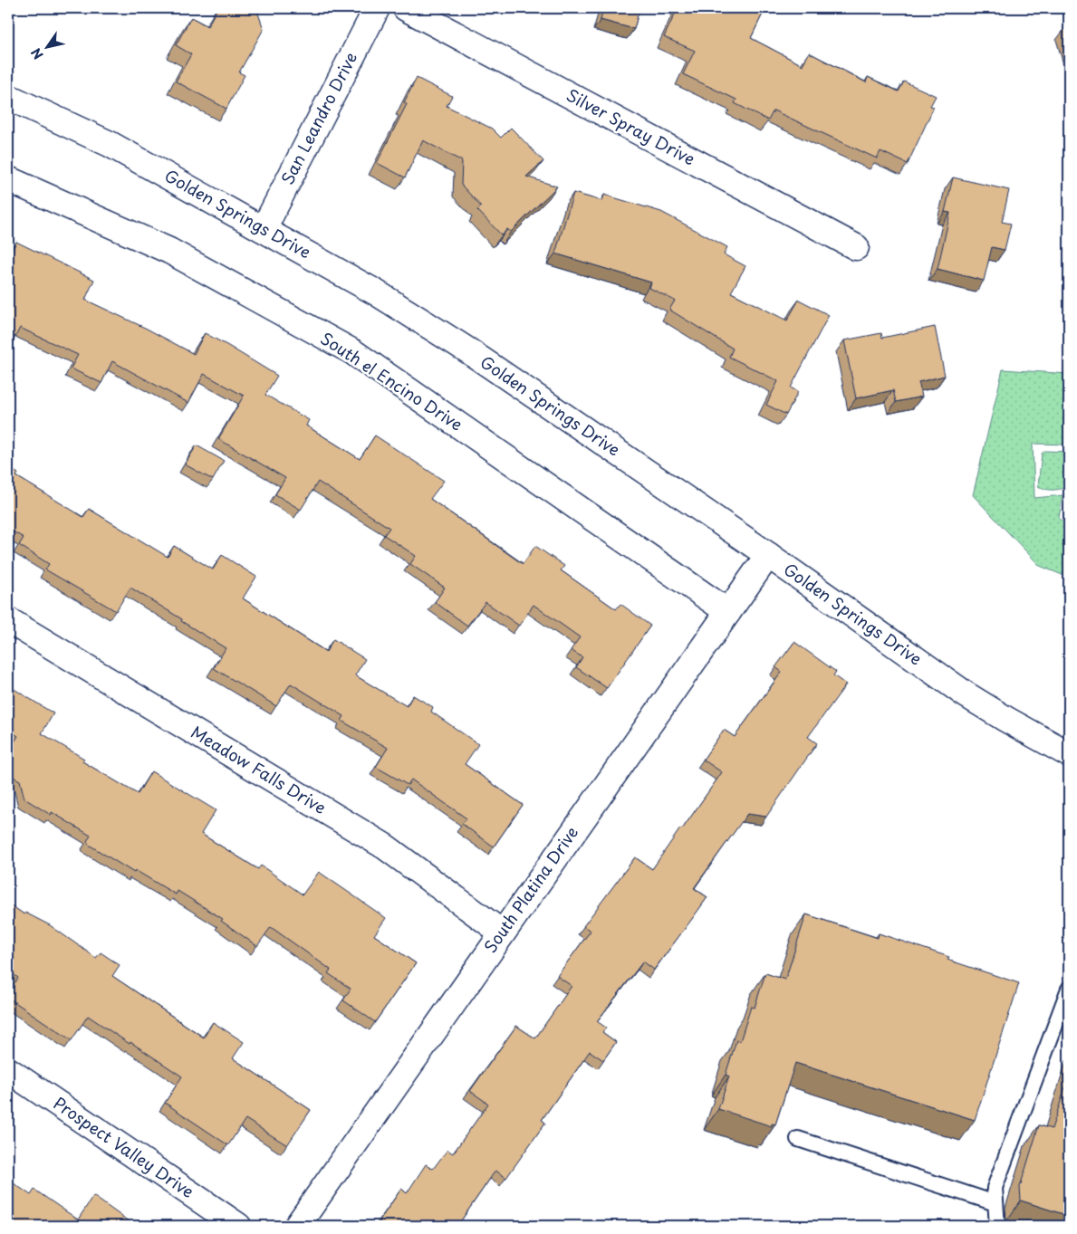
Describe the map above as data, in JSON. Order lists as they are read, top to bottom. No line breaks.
{"streets":{"street":["San Leandro Drive","Silver Spray Drive","Golden Springs Drive","South el Encino Drive","Meadow Falls Drive","South Platina Drive","Prospect Valley Drive"]},"crossings":[["San Leandro Drive","Golden Springs Drive"],["Golden Springs Drive","South Platina Drive"],["South el Encino Drive","South Platina Drive"],["Meadow Falls Drive","South Platina Drive"]],"north":"bottom left"}
